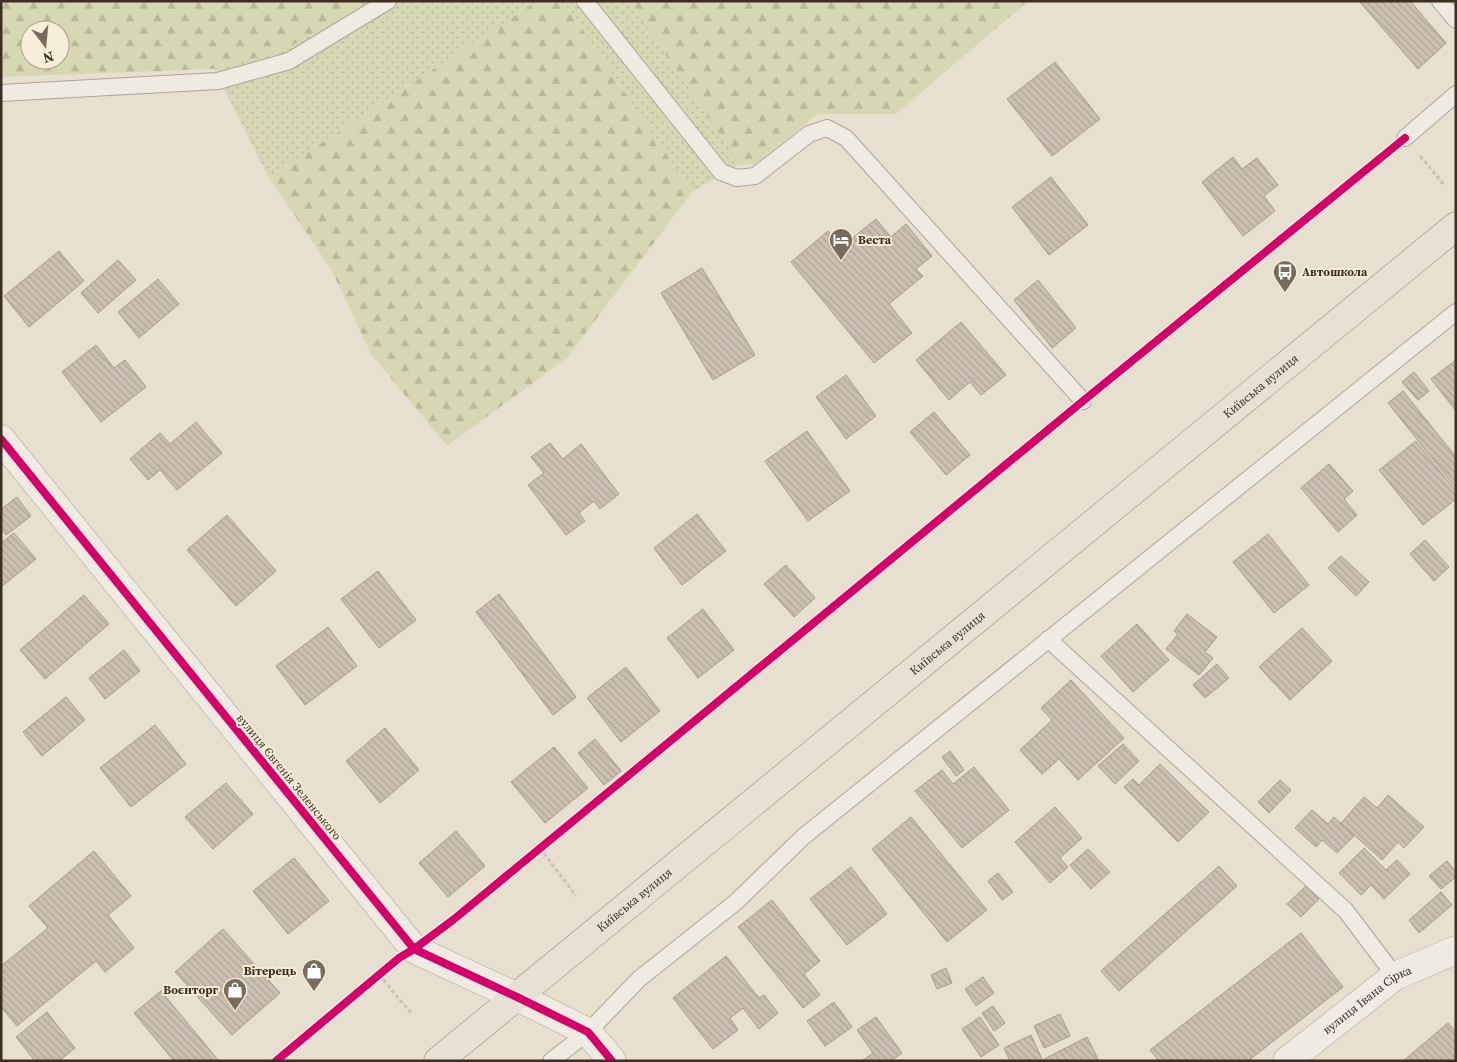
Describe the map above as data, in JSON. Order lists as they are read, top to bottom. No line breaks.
{"streets":{"main road":["Київська вулиця"],"street":["вулиця Євгенія Зеленського","вулиця Івана Сірка"]},"crossings":[["Київська вулиця","вулиця Євгенія Зеленського"]],"places":{"hotel":["Веста"],"bus stop":["Автошкола"],"shop":["Вітерець","Воєнторг"]},"north":"bottom"}
